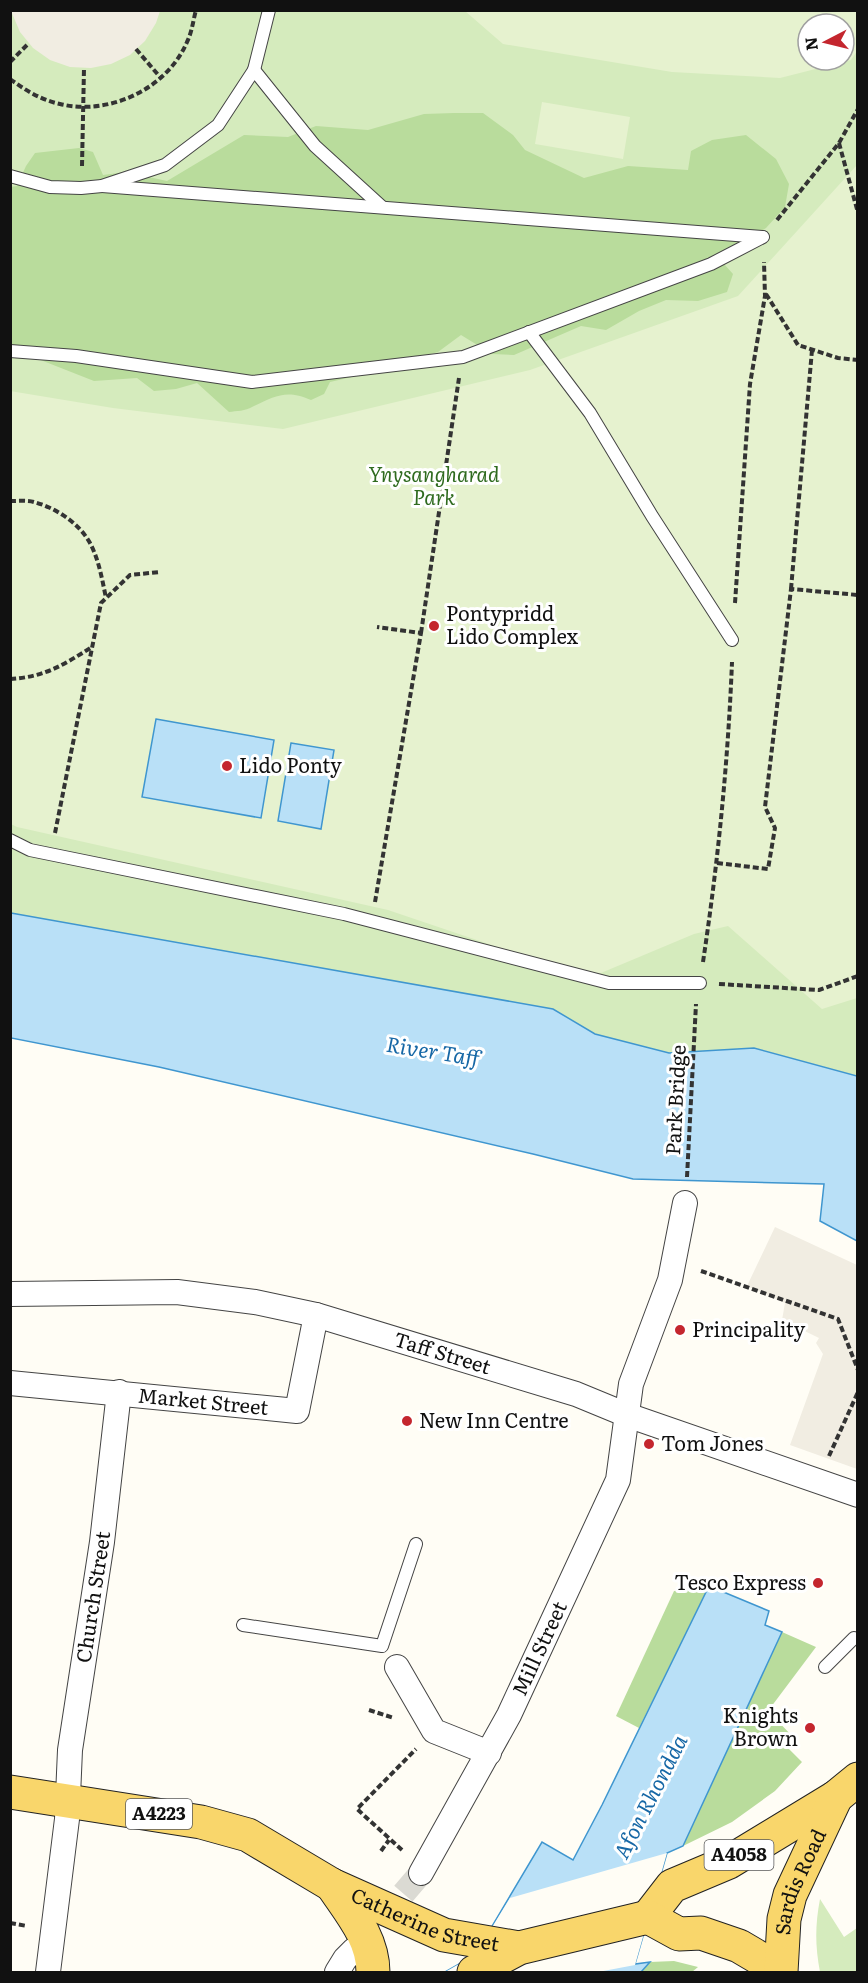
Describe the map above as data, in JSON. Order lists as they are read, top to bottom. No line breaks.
{"streets":{"main road":["A4223","A4058","Sardis Road","Catherine Street"],"street":["Taff Street","Market Street","Church Street","Mill Street"],"path":["Park Bridge"]},"crossings":[["Park Bridge","Mill Street"],["Taff Street","Market Street"],["Taff Street","Mill Street"],["Market Street","Church Street"],["Church Street","A4223"],["Church Street","Catherine Street"],["A4223","Catherine Street"]],"water":["River Taff","Afon Rhondda"],"parks":["Ynysangharad Park"],"places":["Pontypridd Lido Complex","Lido Ponty","Principality","New Inn Centre","Tom Jones","Tesco Express","Knights Brown"],"north":"left"}
